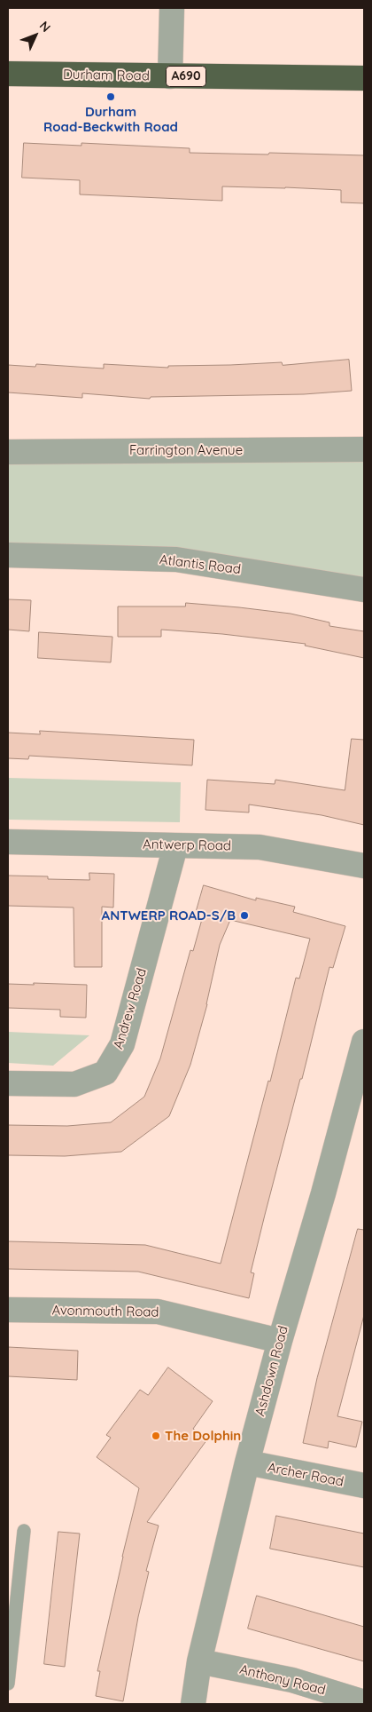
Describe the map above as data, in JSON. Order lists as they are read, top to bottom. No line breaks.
{"streets":{"highway":["Durham Road","A690"],"street":["Farrington Avenue","Atlantis Road","Antwerp Road","Andrew Road","Avonmouth Road","Ashdown Road","Archer Road","Anthony Road"]},"crossings":[["Antwerp Road","Andrew Road"],["Avonmouth Road","Ashdown Road"],["Ashdown Road","Archer Road"],["Ashdown Road","Anthony Road"]],"places":["Durham Road-Beckwith Road","ANTWERP ROAD-S/B","The Dolphin"],"north":"top right"}
